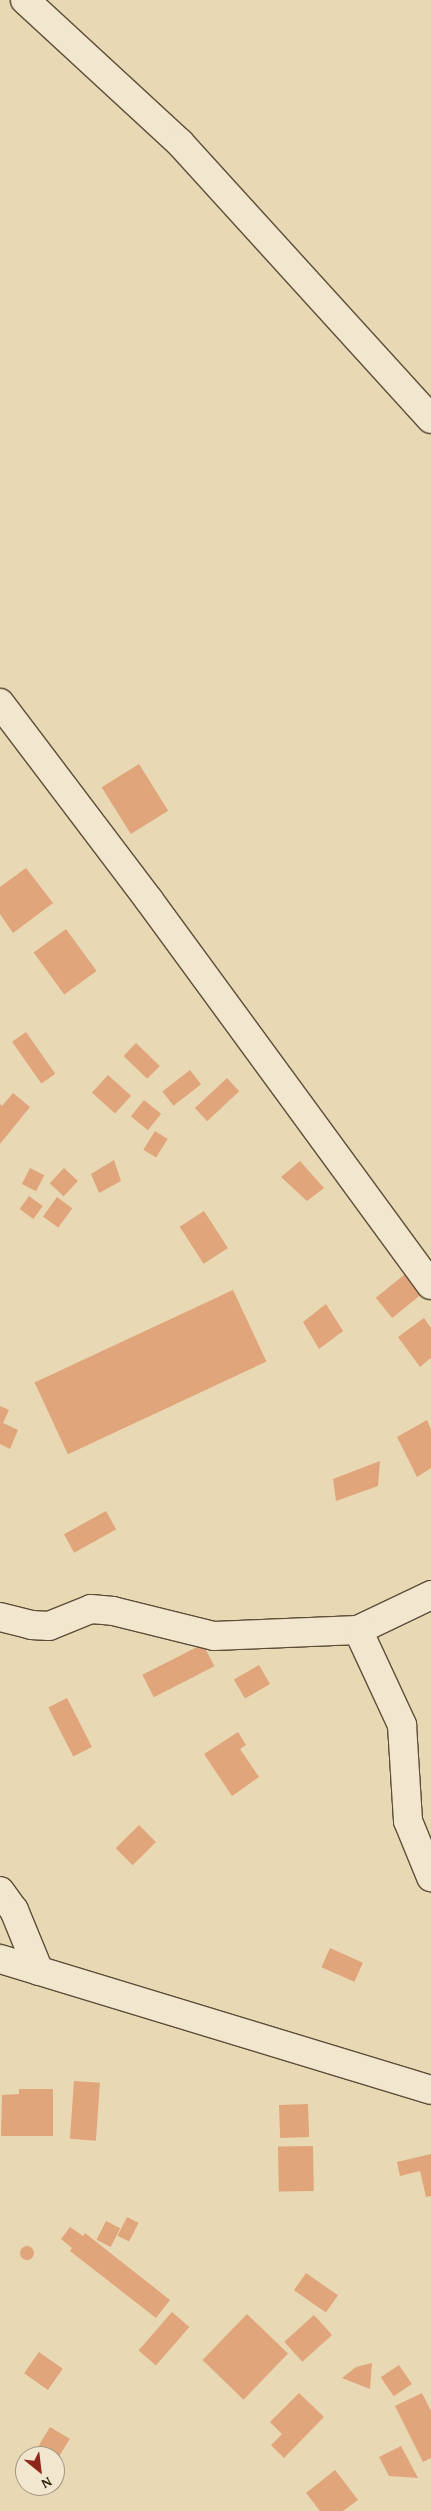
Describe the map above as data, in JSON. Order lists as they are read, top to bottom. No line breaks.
{"north":"bottom right"}
